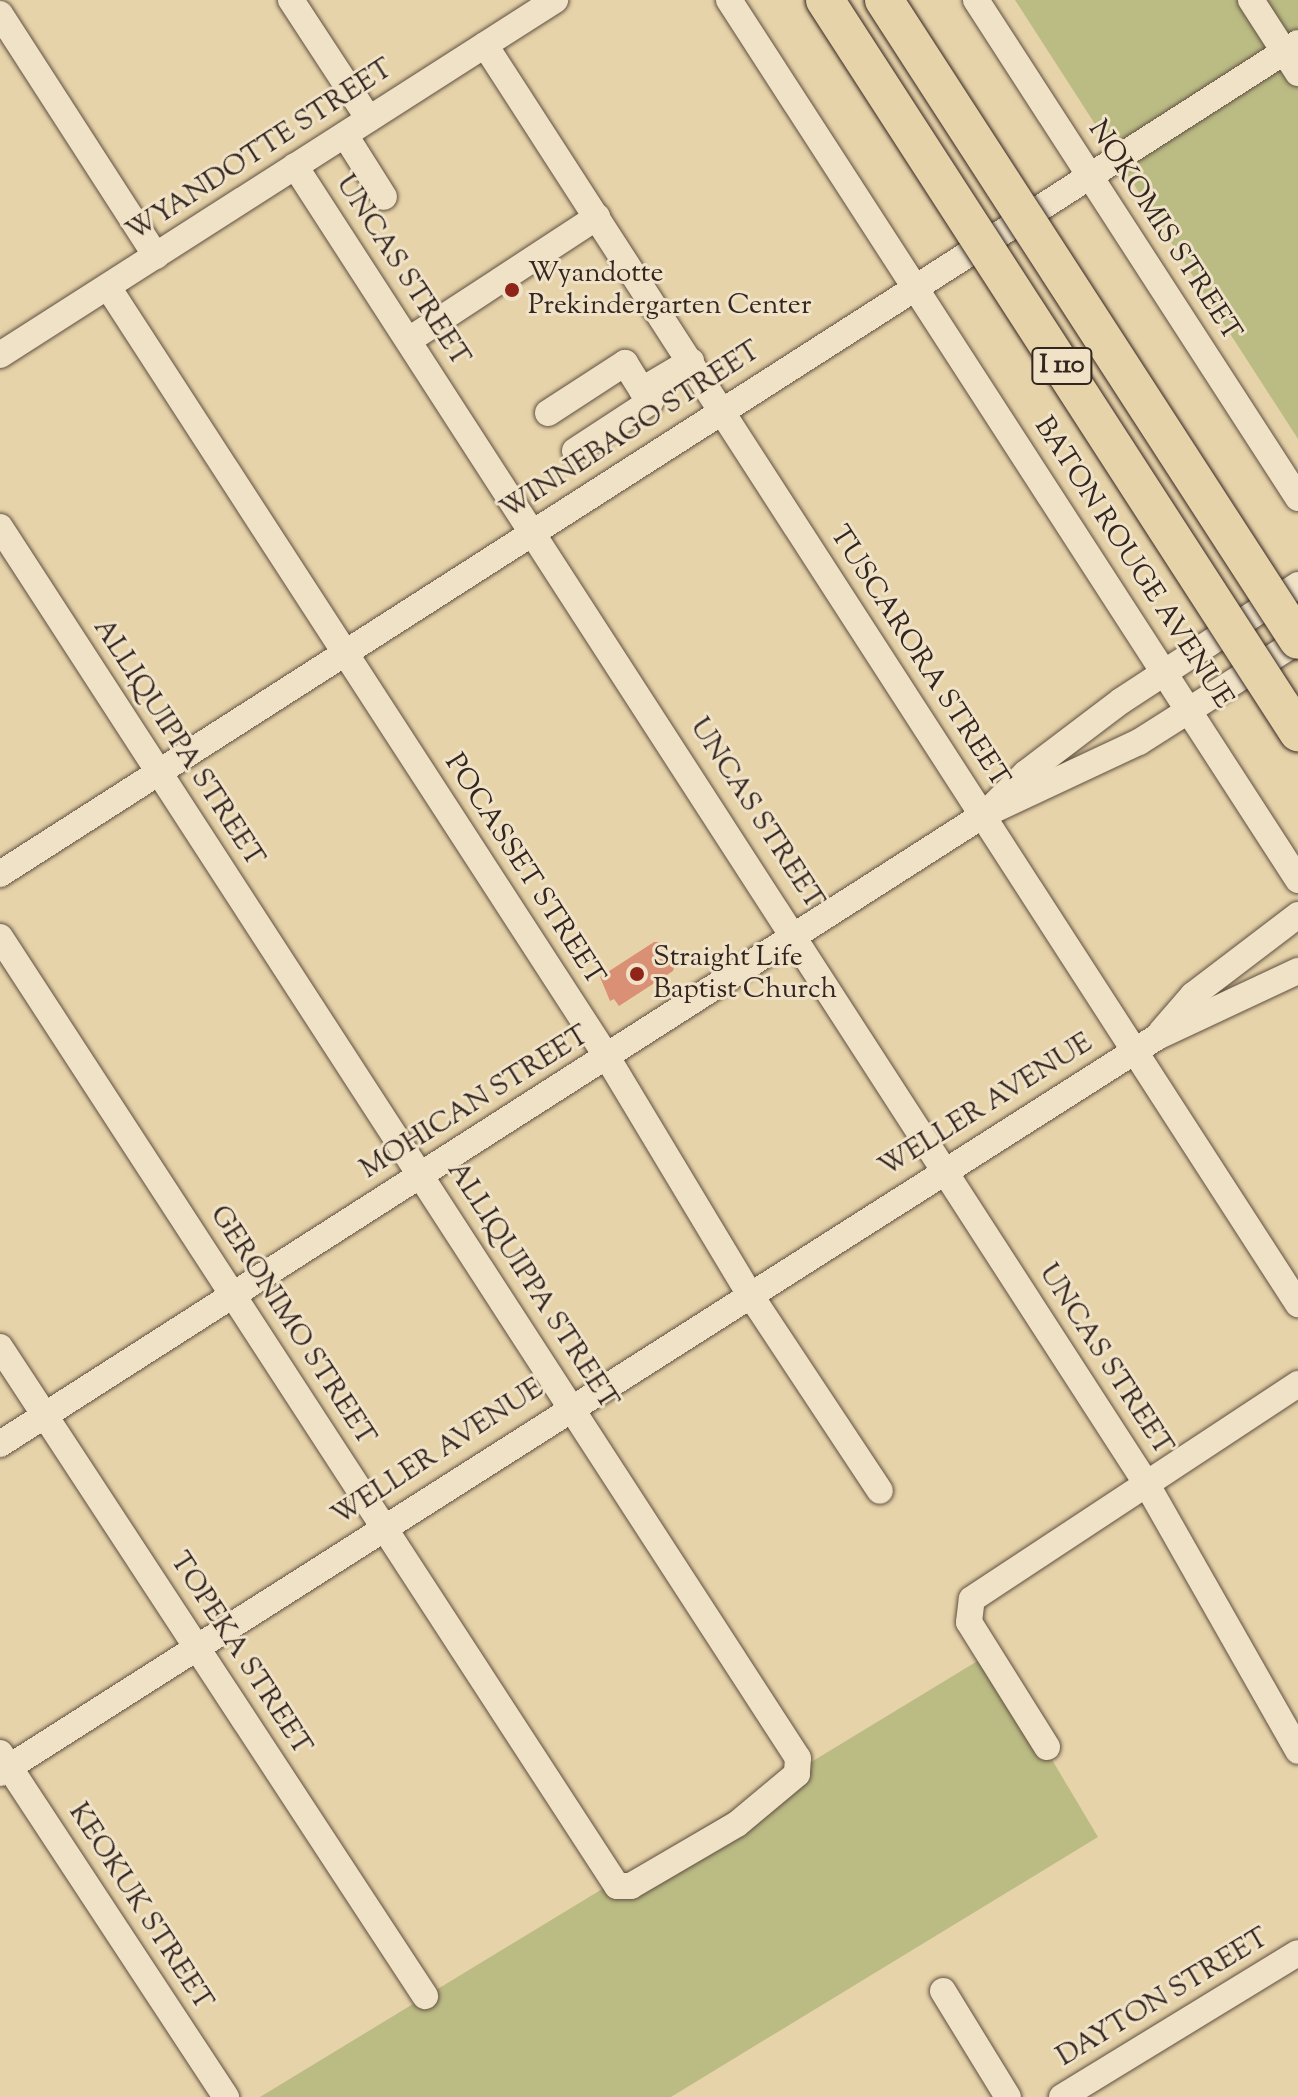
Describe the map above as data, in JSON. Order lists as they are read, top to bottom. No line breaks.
{"streets":{"highway":["I 110"],"street":["WYANDOTTE STREET","NOKOMIS STREET","UNCAS STREET","WINNEBAGO STREET","BATON ROUGE AVENUE","TUSCARORA STREET","ALLIQUIPPA STREET","POCASSET STREET","MOHICAN STREET","WELLER AVENUE","GERONIMO STREET","TOPEKA STREET","KEOKUK STREET","DAYTON STREET"]},"crossings":[["WYANDOTTE STREET","UNCAS STREET"],["WYANDOTTE STREET","TUSCARORA STREET"],["WYANDOTTE STREET","POCASSET STREET"],["NOKOMIS STREET","WINNEBAGO STREET"],["UNCAS STREET","WINNEBAGO STREET"],["UNCAS STREET","MOHICAN STREET"],["UNCAS STREET","WELLER AVENUE"],["I 110","MOHICAN STREET"],["WINNEBAGO STREET","BATON ROUGE AVENUE"],["WINNEBAGO STREET","TUSCARORA STREET"],["WINNEBAGO STREET","ALLIQUIPPA STREET"],["WINNEBAGO STREET","POCASSET STREET"],["BATON ROUGE AVENUE","MOHICAN STREET"],["TUSCARORA STREET","MOHICAN STREET"],["TUSCARORA STREET","WELLER AVENUE"],["ALLIQUIPPA STREET","MOHICAN STREET"],["ALLIQUIPPA STREET","WELLER AVENUE"],["ALLIQUIPPA STREET","GERONIMO STREET"],["POCASSET STREET","MOHICAN STREET"],["POCASSET STREET","WELLER AVENUE"],["MOHICAN STREET","GERONIMO STREET"],["MOHICAN STREET","TOPEKA STREET"],["WELLER AVENUE","GERONIMO STREET"],["WELLER AVENUE","TOPEKA STREET"],["WELLER AVENUE","KEOKUK STREET"]],"places":["Wyandotte Prekindergarten Center","Straight Life Baptist Church"]}
